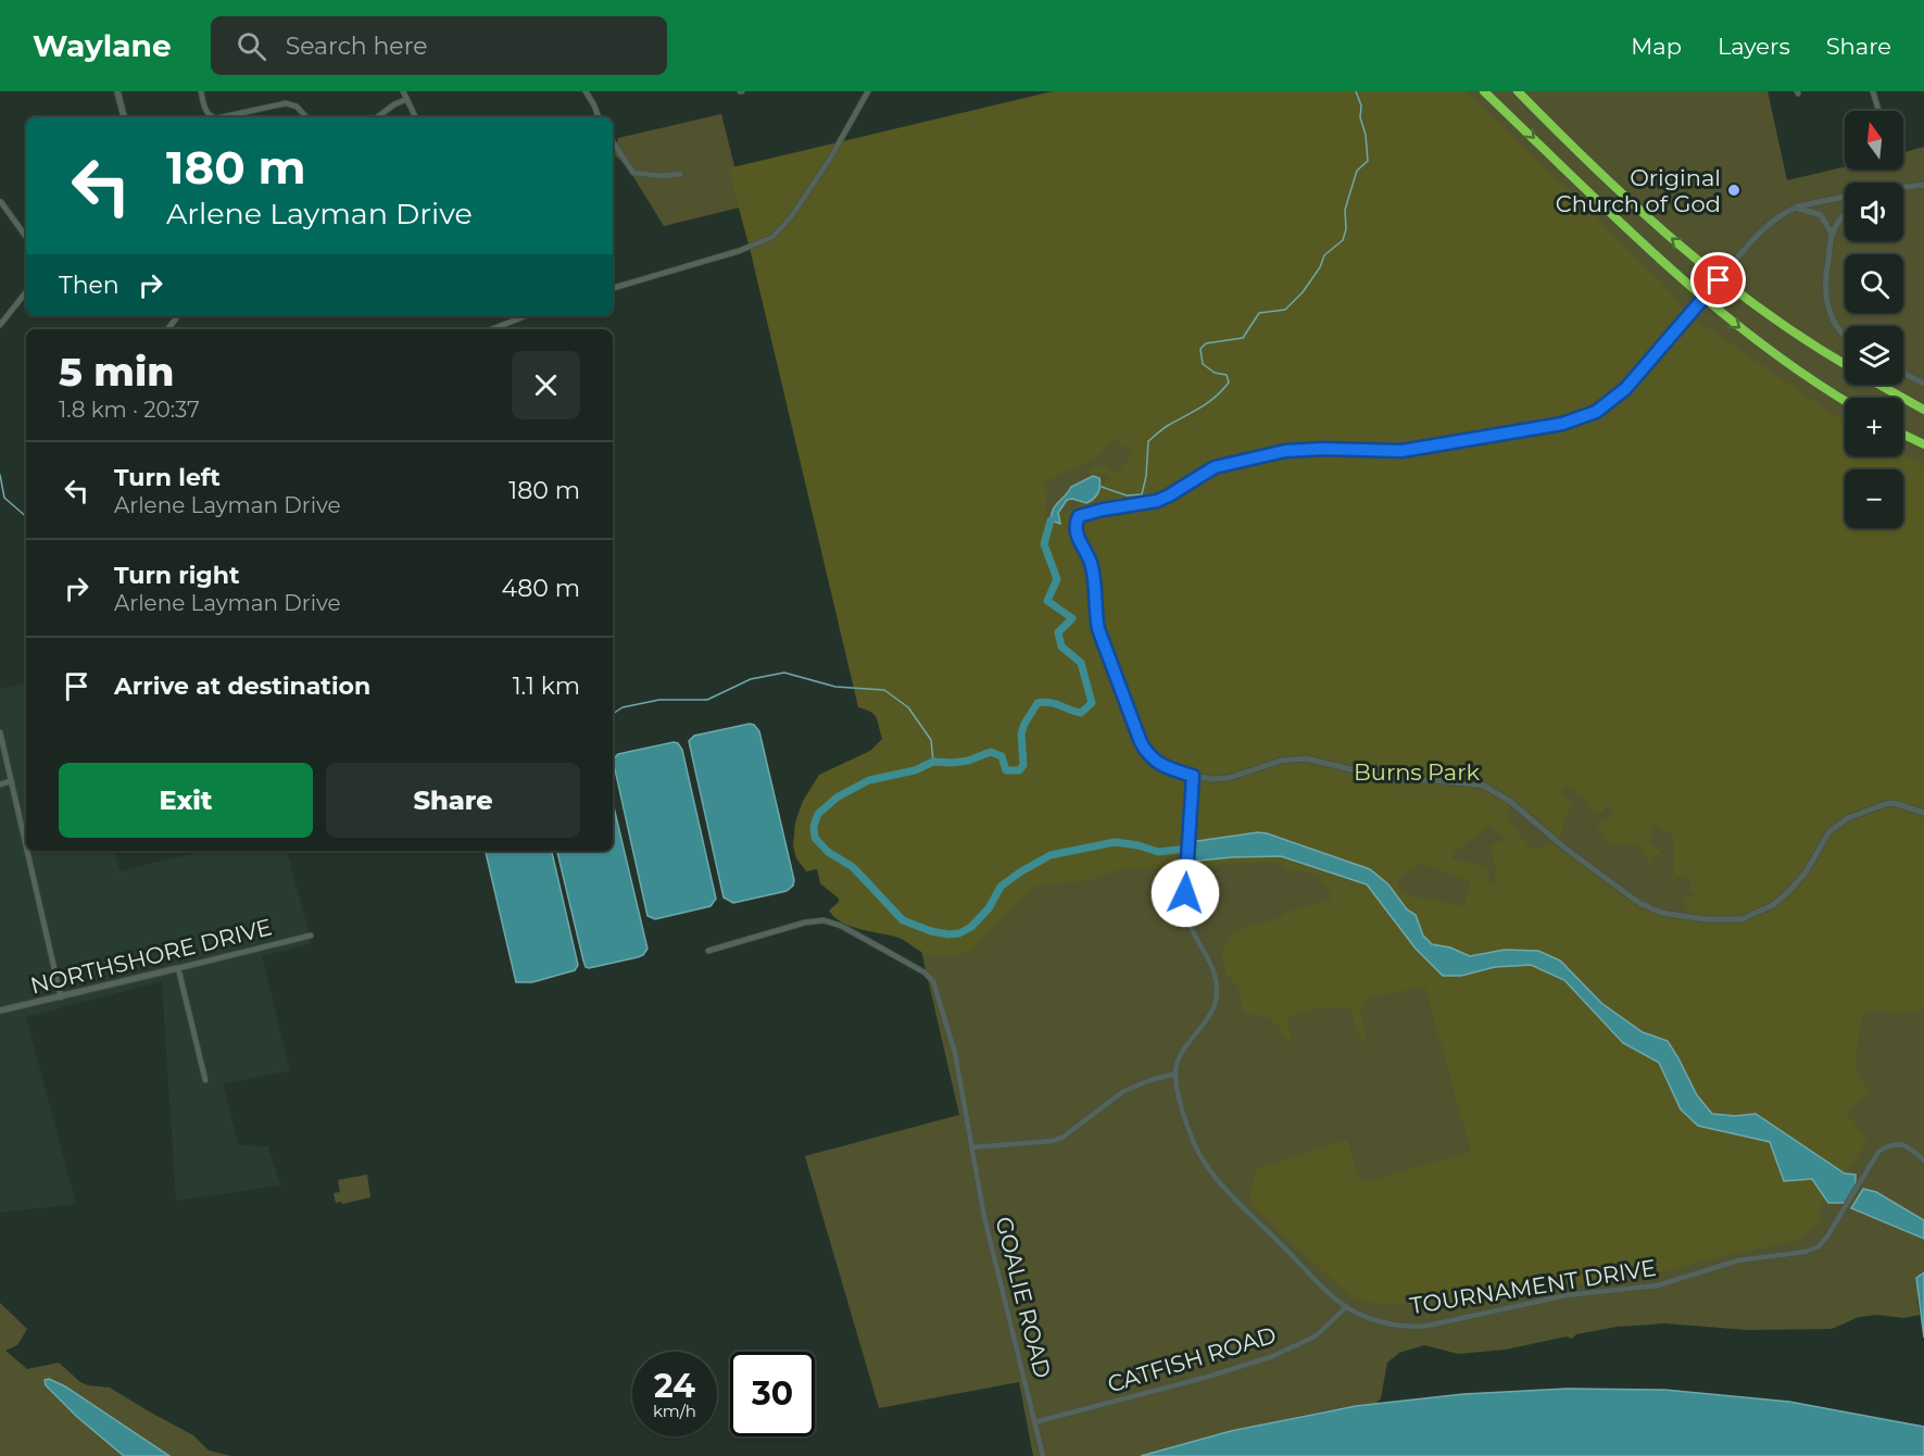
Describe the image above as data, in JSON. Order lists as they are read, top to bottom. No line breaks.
{"streets":{"street":["NORTHSHORE DRIVE","TOURNAMENT DRIVE","GOALIE ROAD","CATFISH ROAD"]},"crossings":[["TOURNAMENT DRIVE","CATFISH ROAD"],["GOALIE ROAD","CATFISH ROAD"]],"parks":["Burns Park"],"places":["Original Church of God"],"north":"top","page":{"header":"Waylane","search":"Search here","nav":["Map","Layers","Share"],"map_buttons":["+","−"],"turn":["180 m","Arlene Layman Drive"],"then":"Then","heading":["5 min","1.8 km · 20:37"],"list":[{"name":"Turn left","note":"Arlene Layman Drive","value":"180 m"},{"name":"Turn right","note":"Arlene Layman Drive","value":"480 m"},{"name":"Arrive at destination","value":"1.1 km"}],"buttons":["Exit","Share"],"speed":"24 km/h","limit":"30"}}
